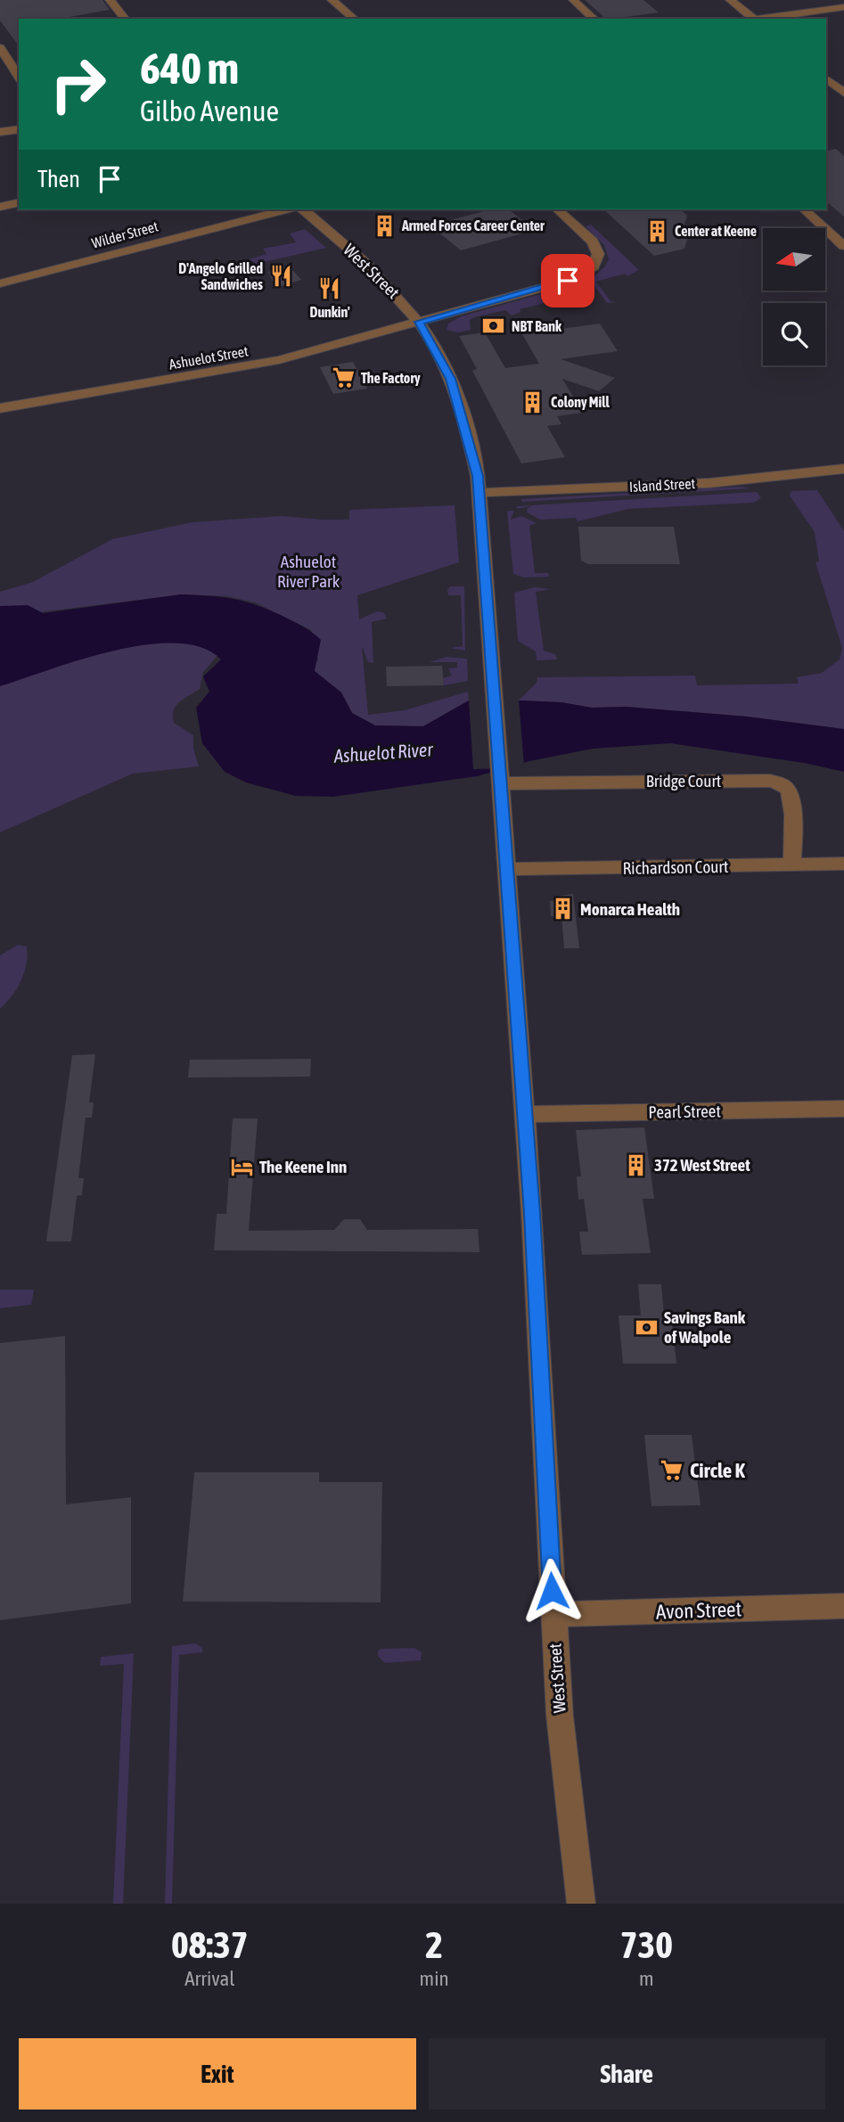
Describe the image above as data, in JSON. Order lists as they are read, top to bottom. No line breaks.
{"streets":{"street":["Wilder Street","West Street","Ashuelot Street","Island Street","Bridge Court","Richardson Court","Pearl Street","Avon Street"]},"crossings":[["West Street","Ashuelot Street"],["West Street","Island Street"],["West Street","Bridge Court"],["West Street","Richardson Court"],["West Street","Pearl Street"],["West Street","Avon Street"],["Bridge Court","Richardson Court"]],"water":["Ashuelot River"],"parks":["Ashuelot River Park"],"places":{"building":["Armed Forces Career Center","Center at Keene","Colony Mill","Monarca Health","372 West Street"],"restaurant":["D'Angelo Grilled Sandwiches","Dunkin'"],"bank":["NBT Bank","Savings Bank of Walpole"],"supermarket":["The Factory","Circle K"],"hotel":["The Keene Inn"]},"north":"left","page":{"turn":["640 m","Gilbo Avenue"],"then":"Then","eta":["08:37","Arrival","2","min","730","m"],"buttons":["Exit","Share"]}}
